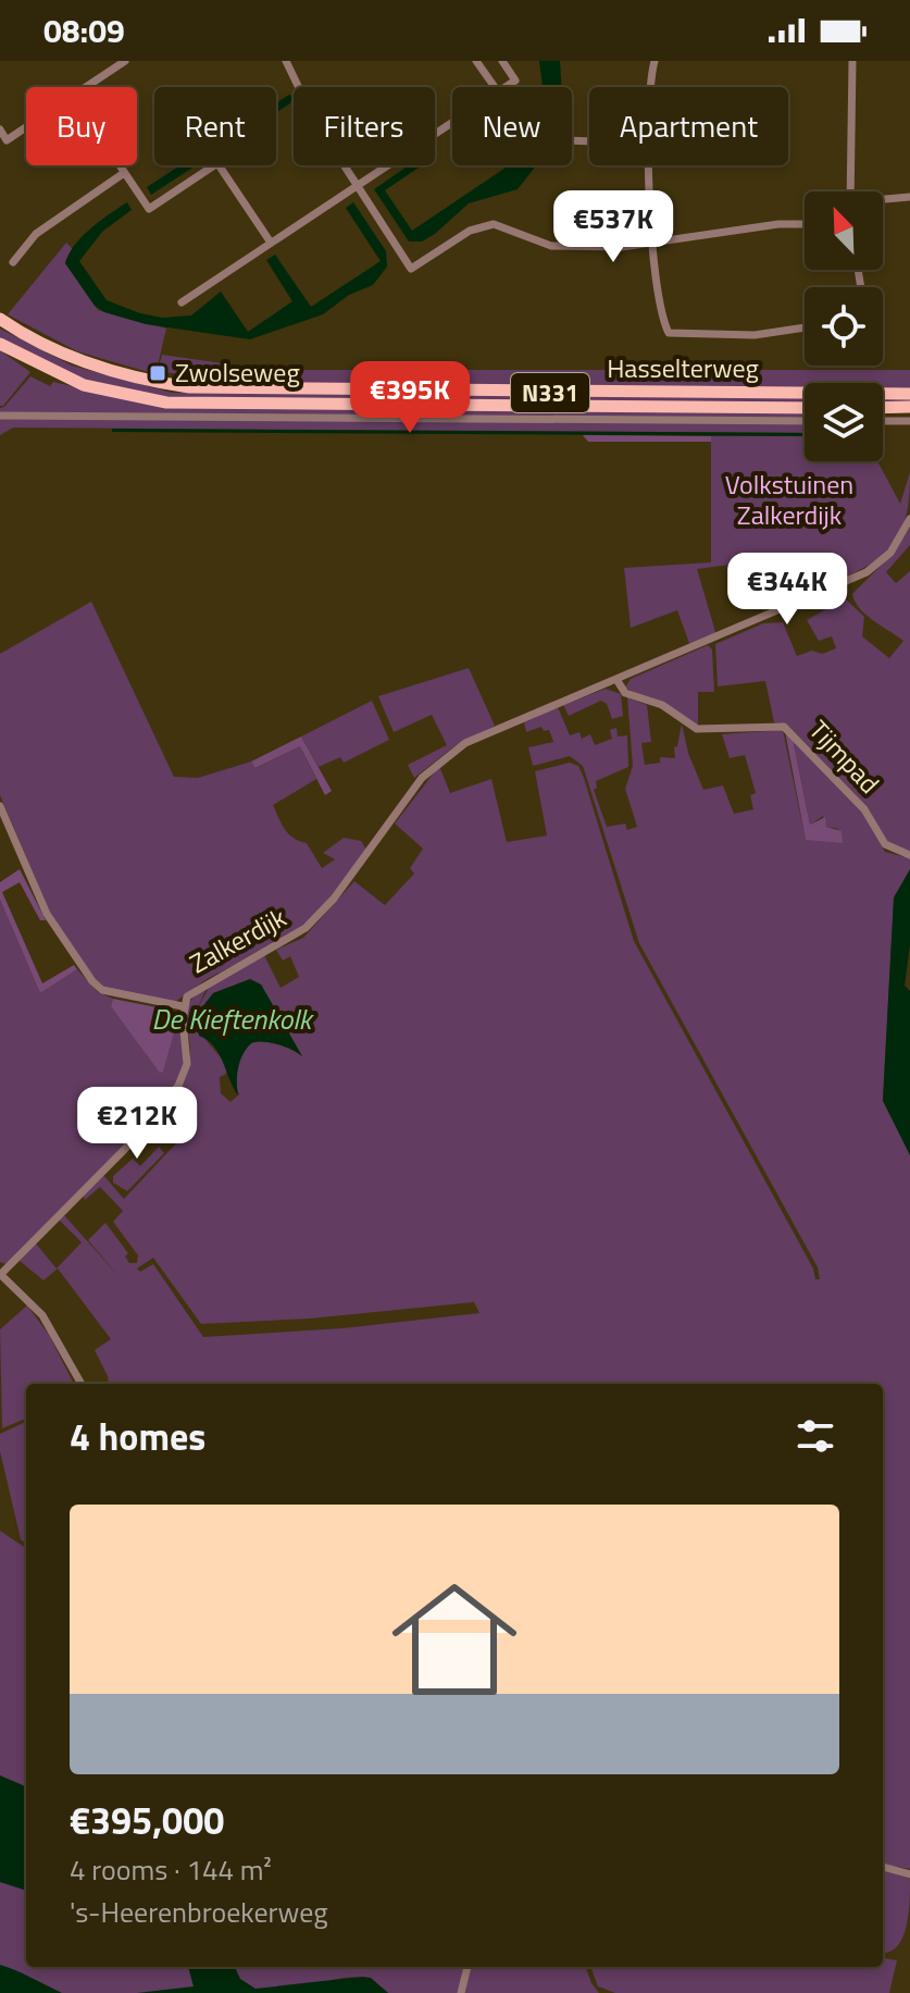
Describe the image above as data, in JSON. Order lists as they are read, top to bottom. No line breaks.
{"streets":{"main road":["Hasselterweg","N331"],"street":["Tijmpad","Zalkerdijk"]},"crossings":[["Tijmpad","Zalkerdijk"]],"water":["De Kieftenkolk"],"parks":["Volkstuinen Zalkerdijk"],"places":{"transit":["Zwolseweg"]},"north":"top left","page":{"status":"08:09","chip":["Buy","Rent","Filters","New","Apartment"],"price":["€537K","€395K","€344K","€212K"],"heading":"4 homes","list":[{"name":"€395,000","note":"4 rooms · 144 m² · 's-Heerenbroekerweg"}]}}
